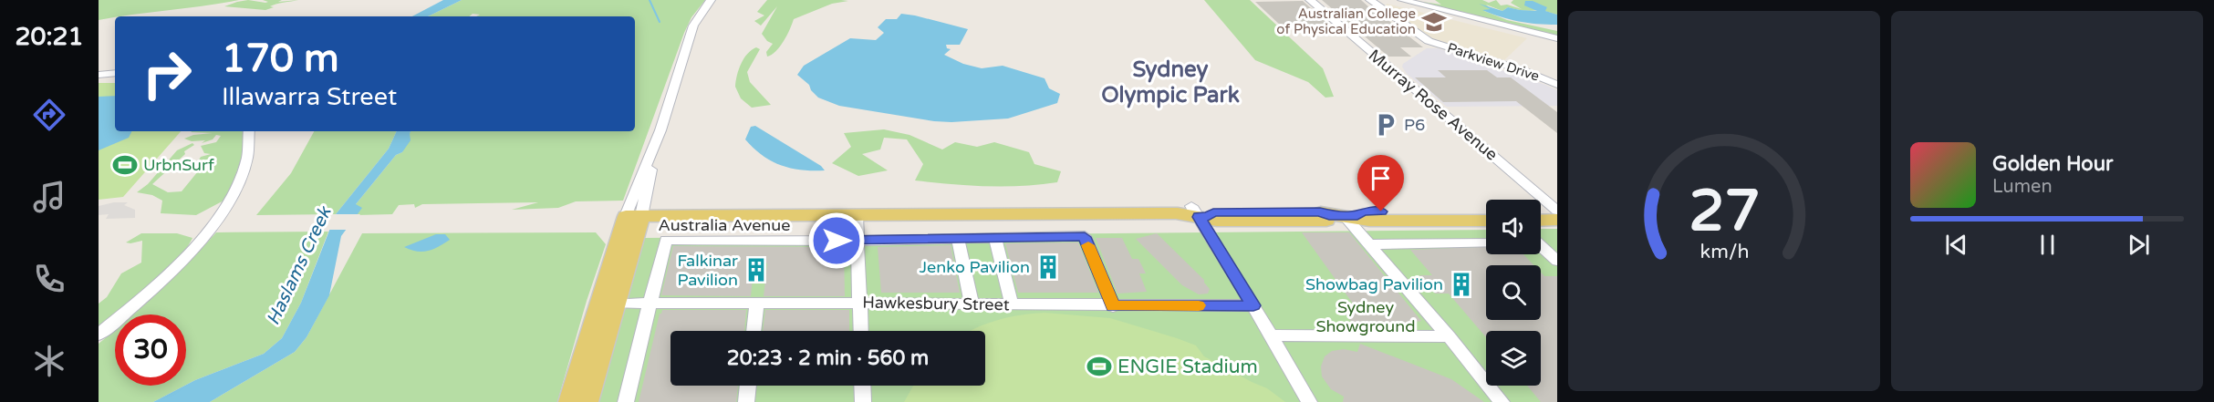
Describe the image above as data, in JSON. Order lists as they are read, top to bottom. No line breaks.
{"streets":{"main road":["Australia Avenue"],"street":["Parkview Drive","Murray Rose Avenue","Hawkesbury Street"]},"districts":["Sydney Olympic Park"],"water":["Haslams Creek"],"parks":["Sydney Showground"],"places":{"school or university":["Australian College of Physical Education"],"parking":["P6"],"sports":["UrbnSurf","ENGIE Stadium"],"building":["Jenko Pavilion","Falkinar Pavilion","Showbag Pavilion"]},"page":{"tabs":"20:21","turn":["170 m","Illawarra Street"],"song":["Golden Hour","Lumen"],"limit":"30","trip":"20:23 · 2 min · 560 m","gauge":["27","km/h"]}}
